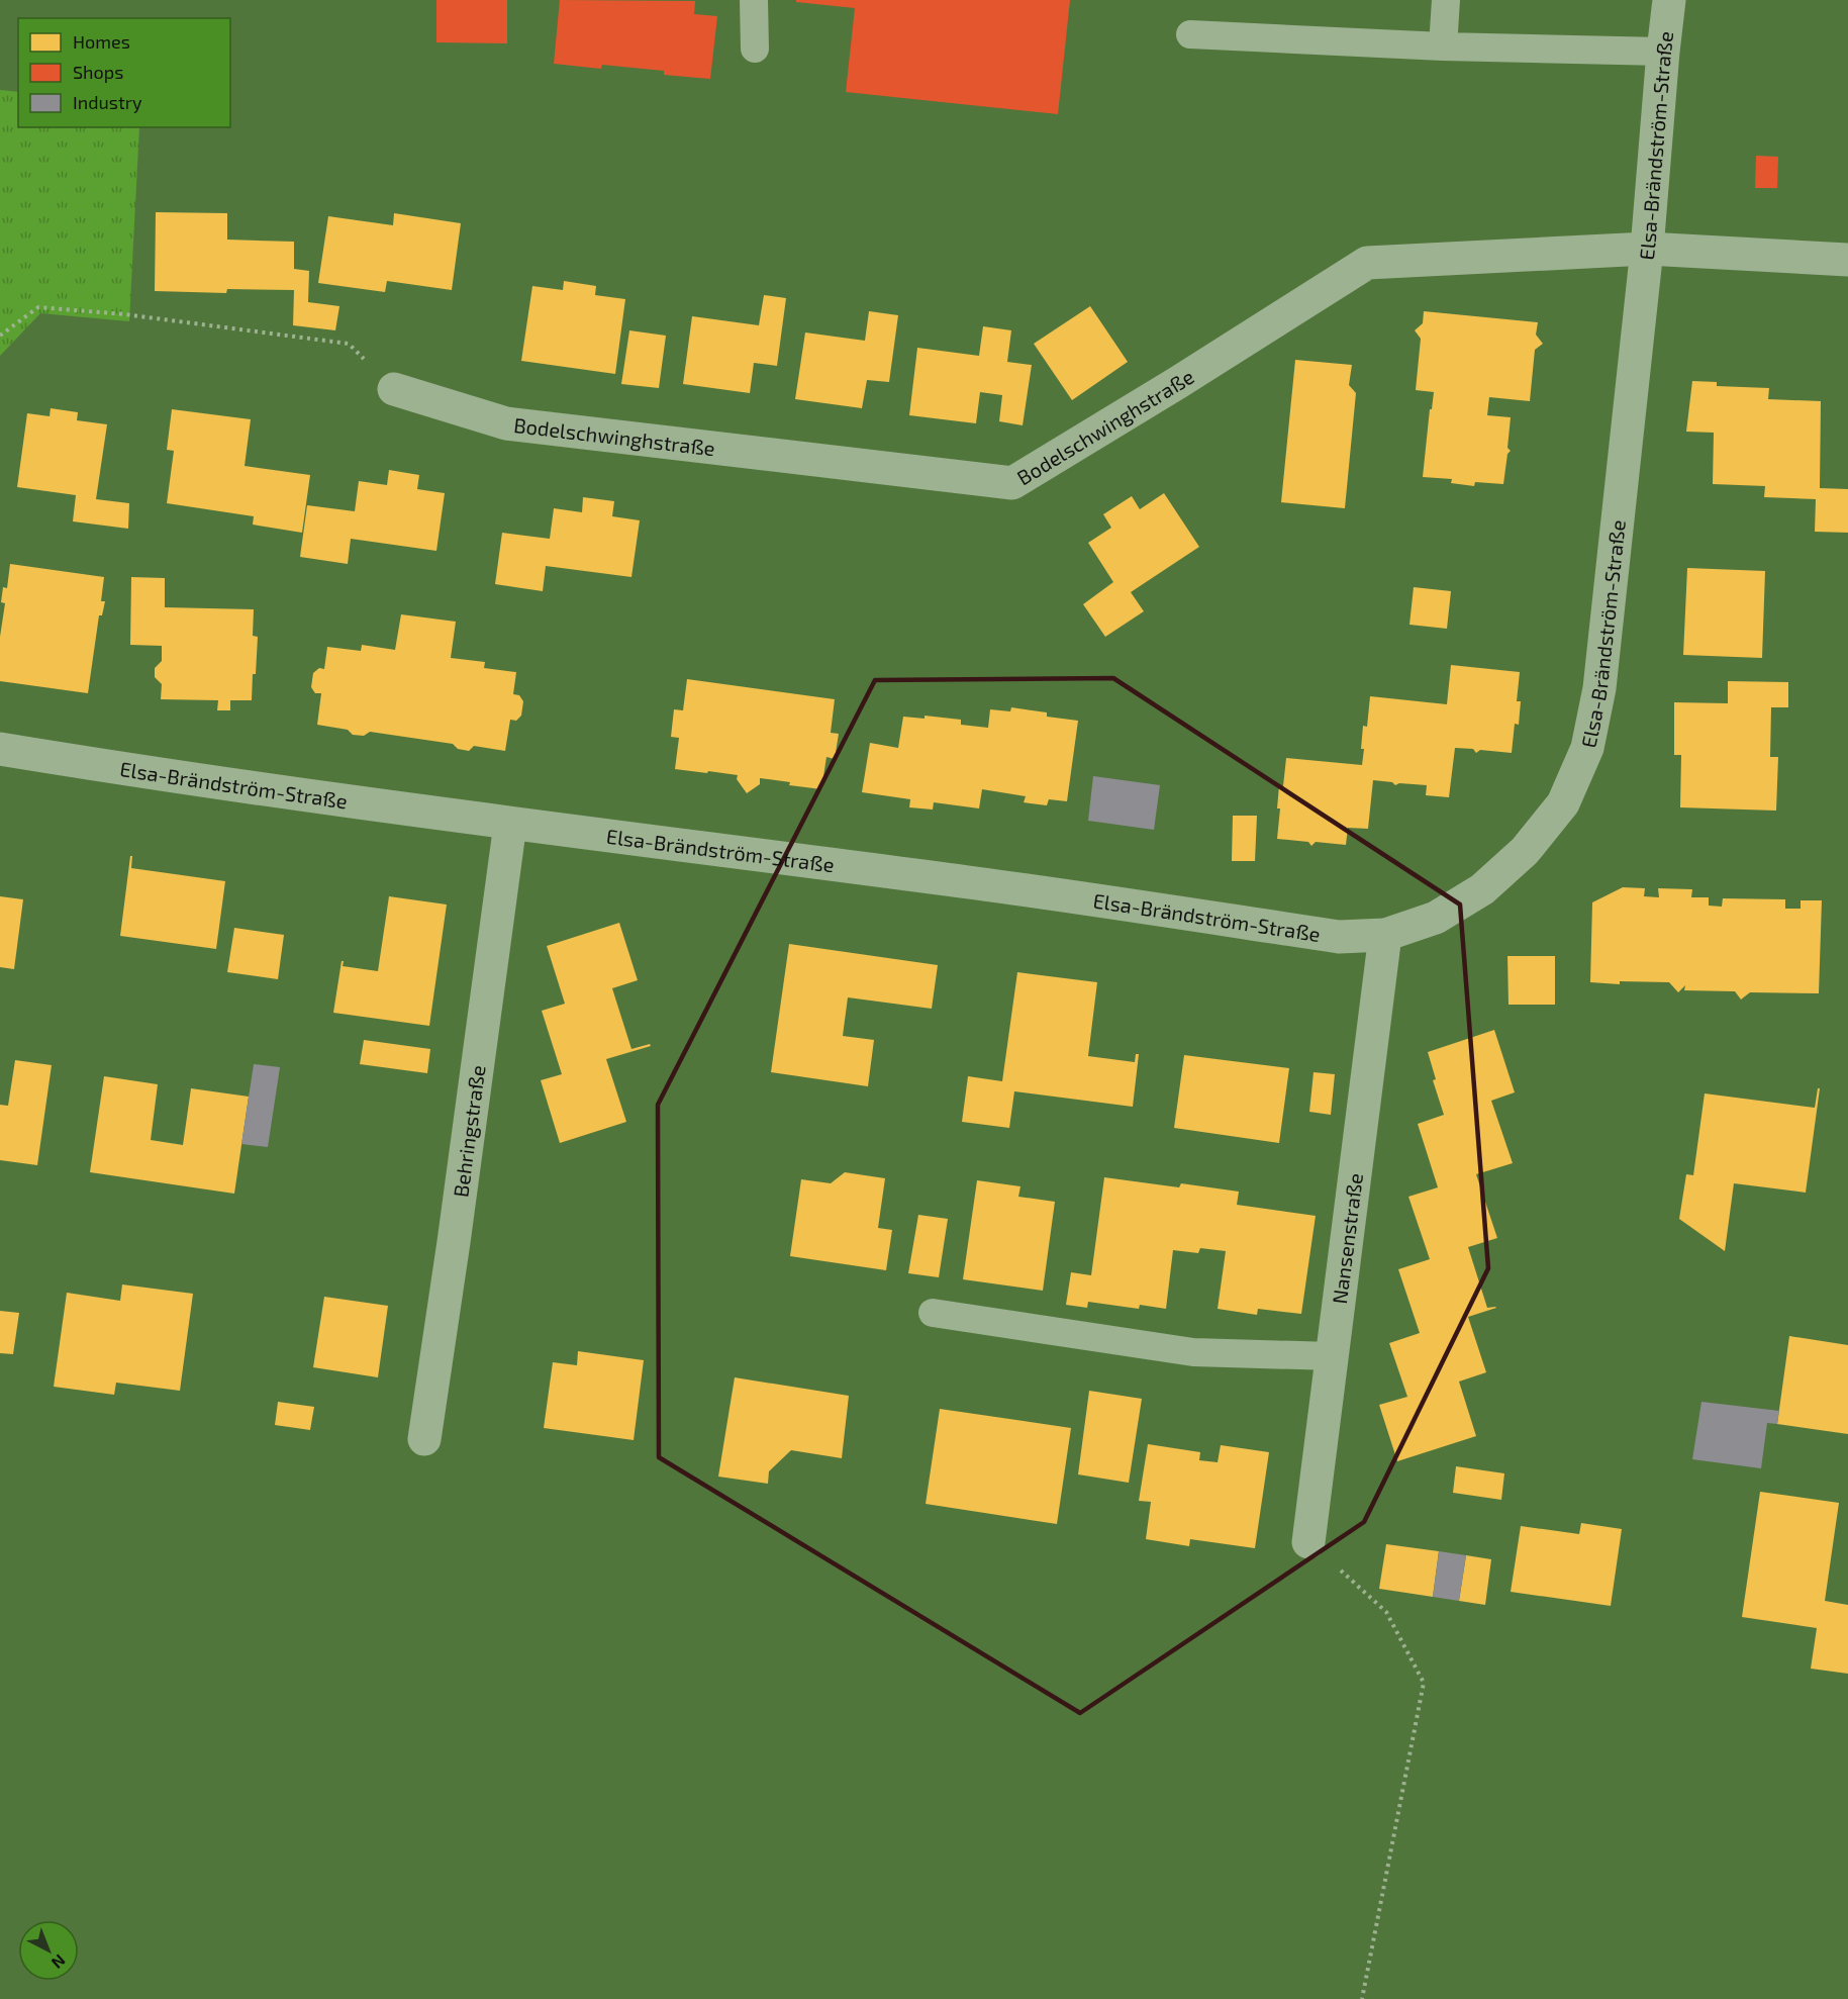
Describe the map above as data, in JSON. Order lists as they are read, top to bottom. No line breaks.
{"streets":{"street":["Elsa-Brändström-Straße","Bodelschwinghstraße","Behringstraße","Nansenstraße"]},"crossings":[["Elsa-Brändström-Straße","Bodelschwinghstraße"],["Elsa-Brändström-Straße","Behringstraße"],["Elsa-Brändström-Straße","Nansenstraße"]],"legend":["Homes","Shops","Industry"],"north":"bottom right"}
